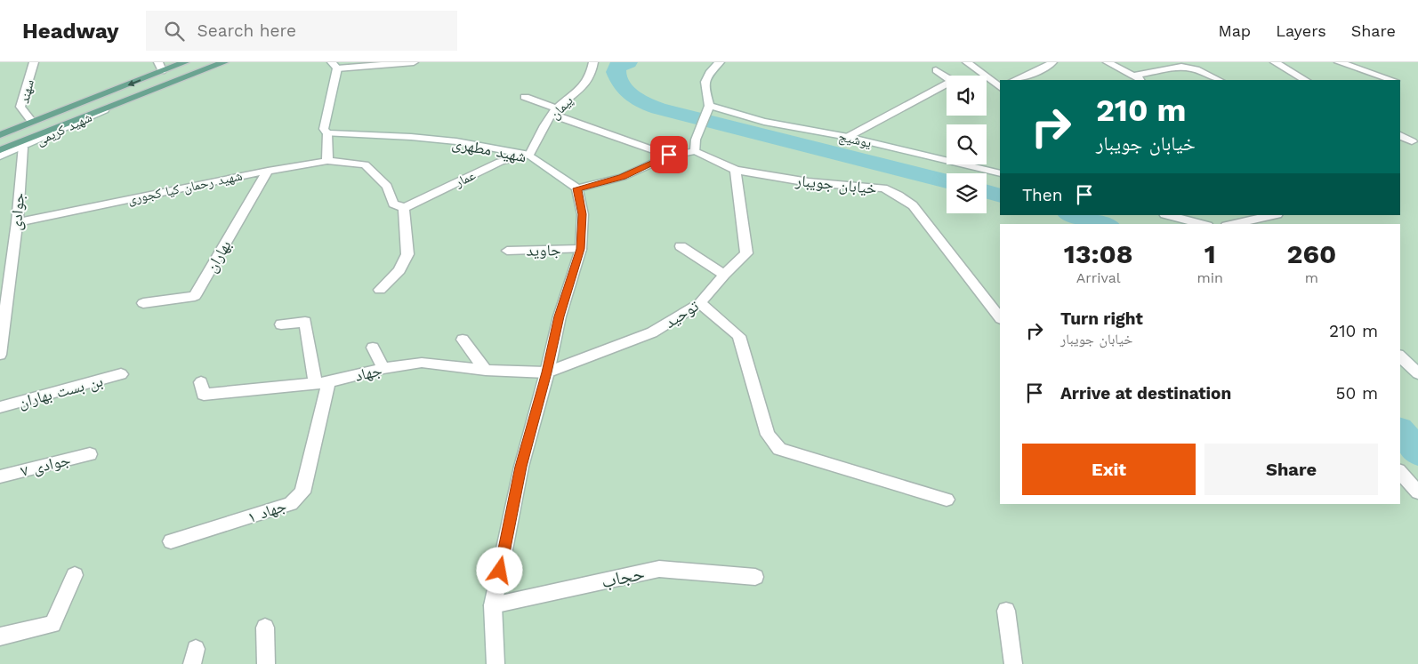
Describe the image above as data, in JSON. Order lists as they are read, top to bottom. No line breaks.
{"streets":{"street":["سهند","پیمان","شهید کریمی","یوشیج","شهید مطهری","عمار","خیابان جویبار","شهید رحمان کیا کجوری","جوادی","جاوید","بهاران","توحید","جهاد","بن بست بهاران","جوادی ۷","جهاد ۱","حجاب"]},"crossings":[["پیمان","شهید مطهری"],["پیمان","عمار"],["شهید کریمی","جوادی"],["شهید مطهری","عمار"],["عمار","شهید رحمان کیا کجوری"],["خیابان جویبار","توحید"],["شهید رحمان کیا کجوری","جوادی"],["شهید رحمان کیا کجوری","بهاران"],["توحید","جهاد"],["جهاد","جهاد ۱"]],"page":{"header":"Headway","search":"Search here","nav":["Map","Layers","Share"],"turn":["210 m","خیابان جویبار"],"then":"Then","eta":["13:08","Arrival","1","min","260","m"],"list":[{"name":"Turn right","note":"خیابان جویبار","value":"210 m"},{"name":"Arrive at destination","value":"50 m"}],"buttons":["Exit","Share"]}}
